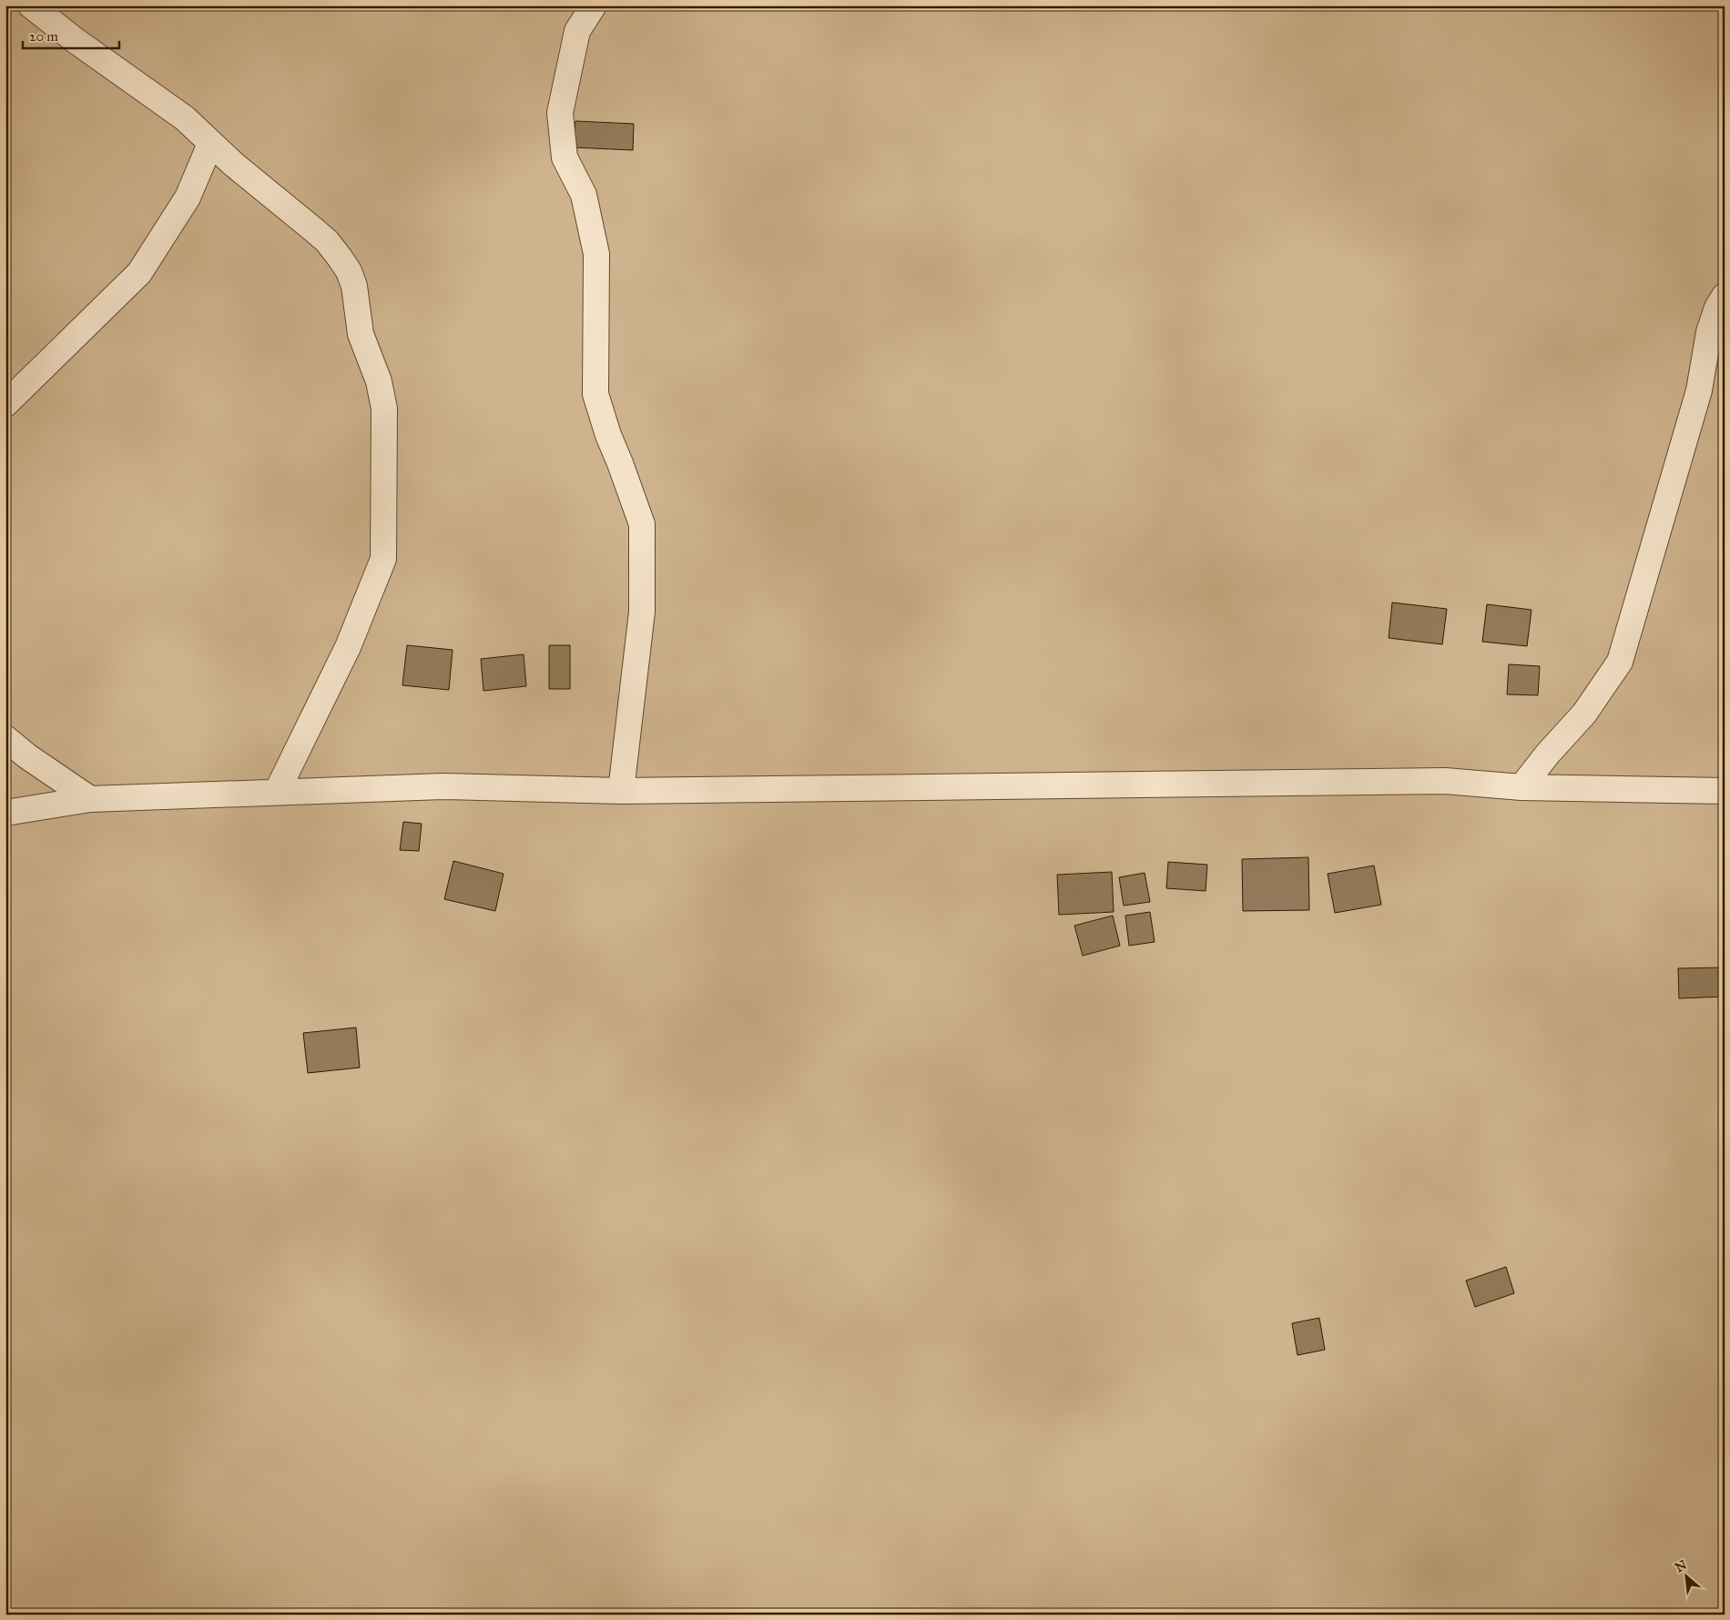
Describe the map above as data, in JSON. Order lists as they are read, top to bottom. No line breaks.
{"scale_bar":"20 m","north":"top left"}
